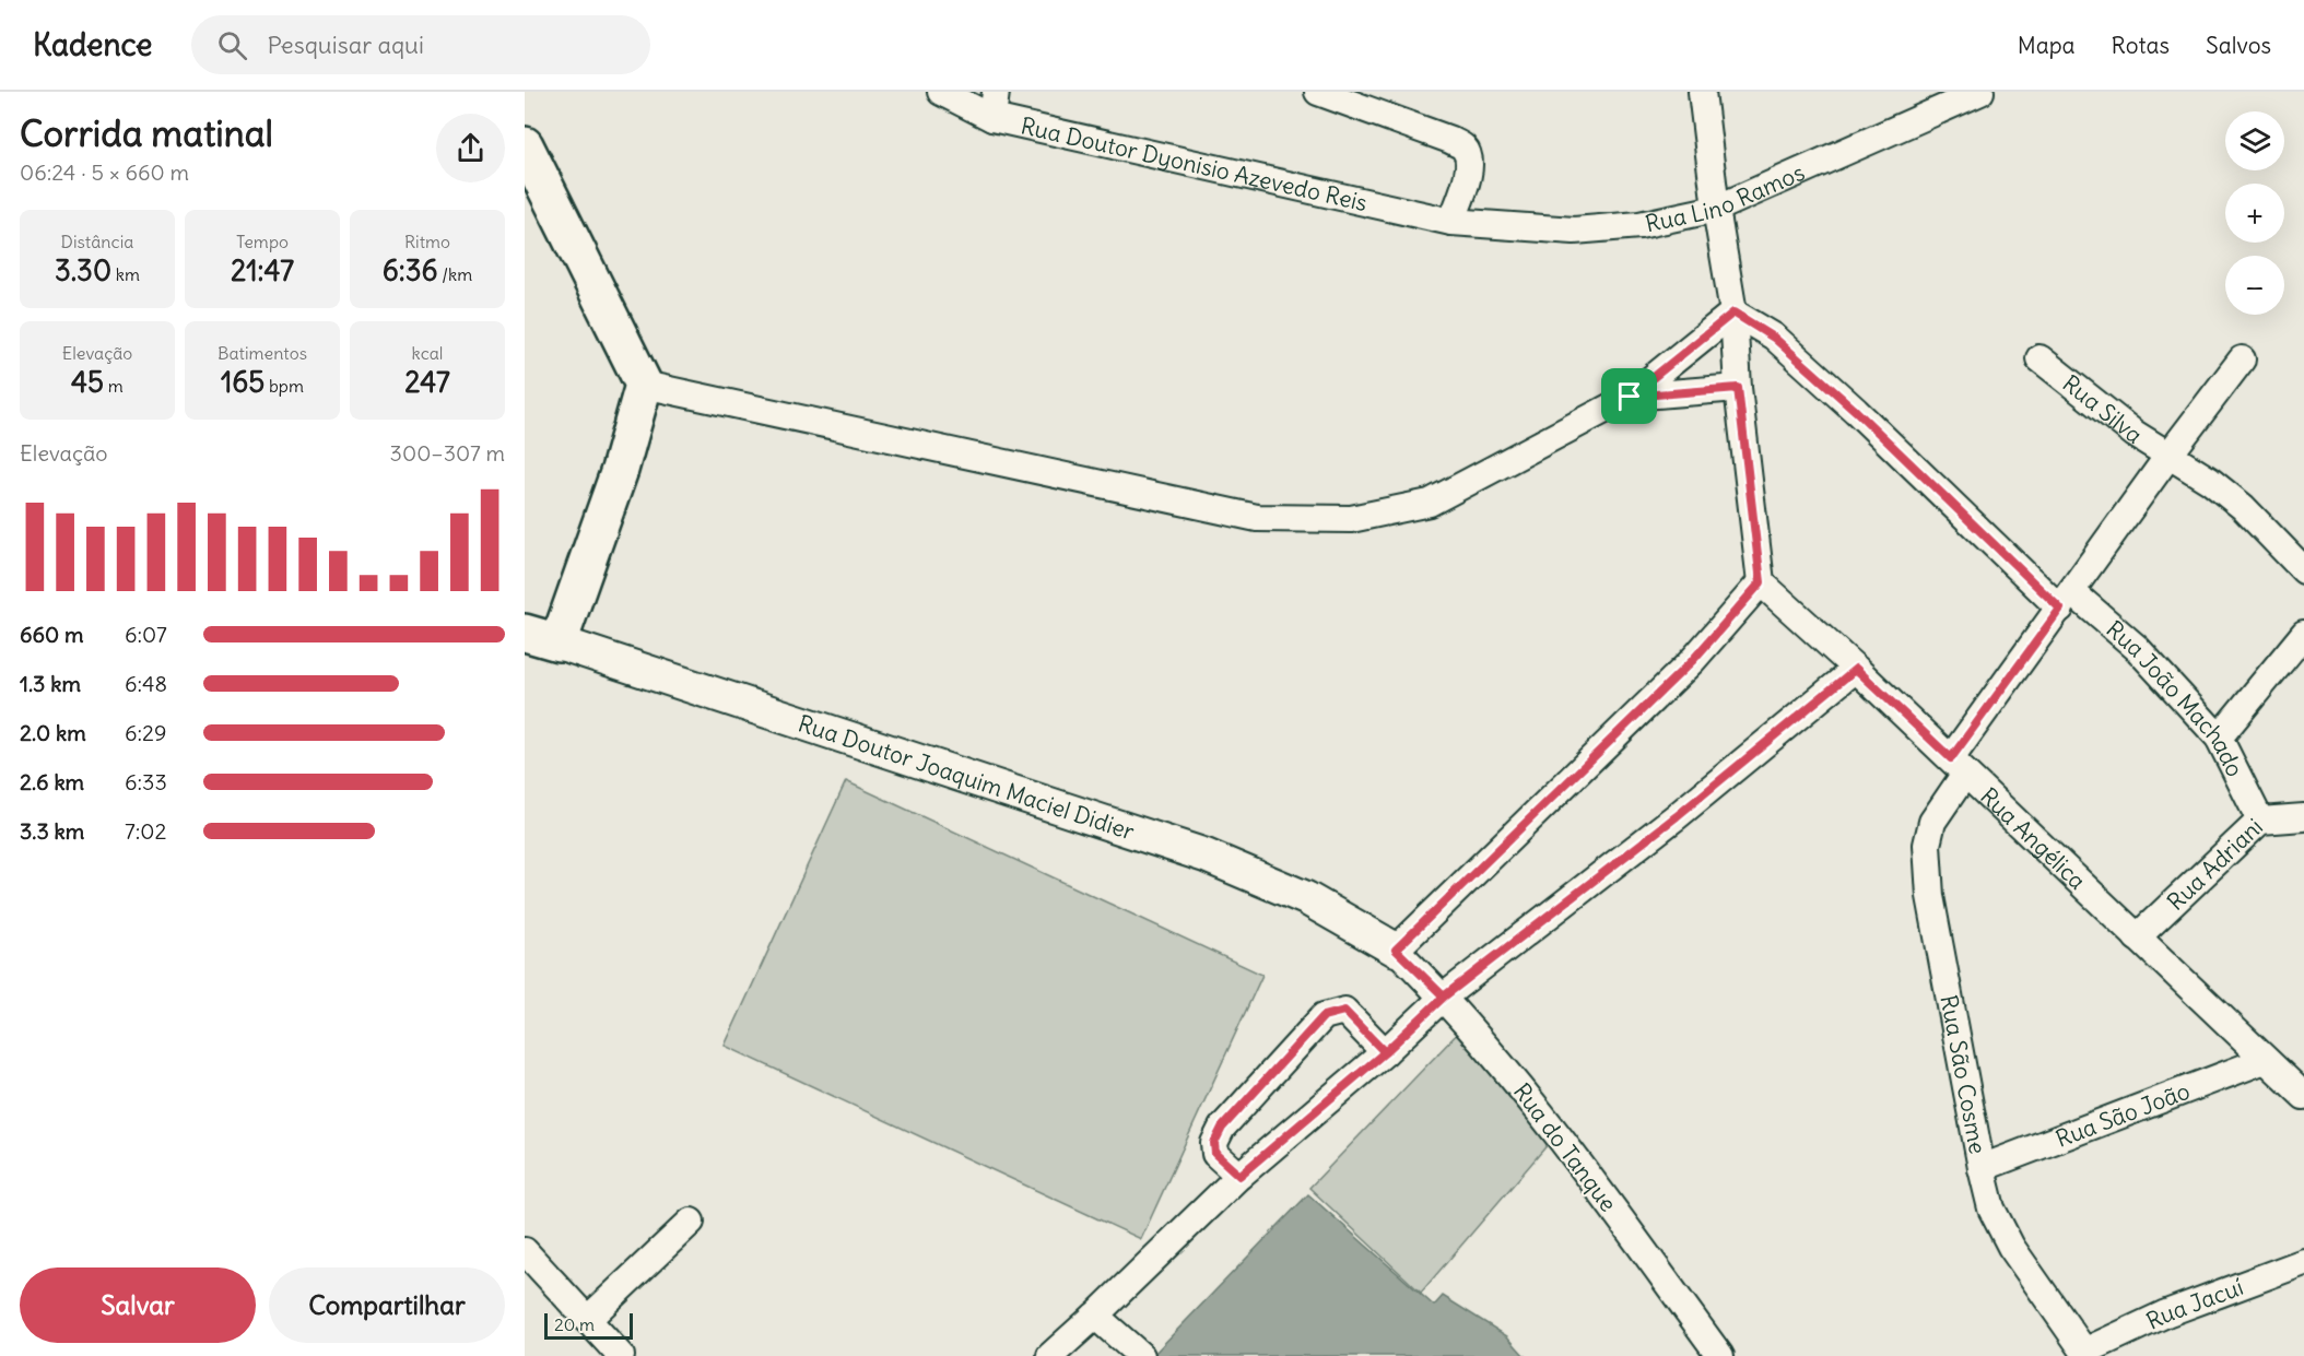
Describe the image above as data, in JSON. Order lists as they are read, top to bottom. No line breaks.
{"streets":{"main road":["Rua Doutor Joaquim Maciel Didier"],"street":["Rua Doutor Dyonisio Azevedo Reis","Rua Lino Ramos","Rua Silva","Rua João Machado","Rua Angélica","Rua Adriani","Rua São Cosme","Rua São João","Rua do Tanque","Rua Jacuí"]},"crossings":[["Rua Doutor Dyonisio Azevedo Reis","Rua Lino Ramos"],["Rua Silva","Rua São Cosme"],["Rua João Machado","Rua Adriani"],["Rua João Machado","Rua São Cosme"],["Rua Doutor Joaquim Maciel Didier","Rua do Tanque"],["Rua Angélica","Rua Adriani"],["Rua Angélica","Rua São Cosme"],["Rua Angélica","Rua São João"],["Rua São Cosme","Rua São João"],["Rua São Cosme","Rua Jacuí"]],"scale_bar":"20 m","page":{"header":"Kadence","search":"Pesquisar aqui","nav":["Mapa","Rotas","Salvos"],"heading":["Corrida matinal","06:24 · 5 × 660 m"],"map_buttons":["+","−"],"stats":[["Distância","3.30 km"],["Tempo","21:47"],["Ritmo","6:36 /km"],["Elevação","45 m"],["Batimentos","165 bpm"],["kcal","247"]],"chart":["Elevação","300–307 m"],"list":[{"name":"660 m","note":"6:07"},{"name":"1.3 km","note":"6:48"},{"name":"2.0 km","note":"6:29"},{"name":"2.6 km","note":"6:33"},{"name":"3.3 km","note":"7:02"}],"buttons":["Salvar","Compartilhar"],"scale":"20 m"}}
